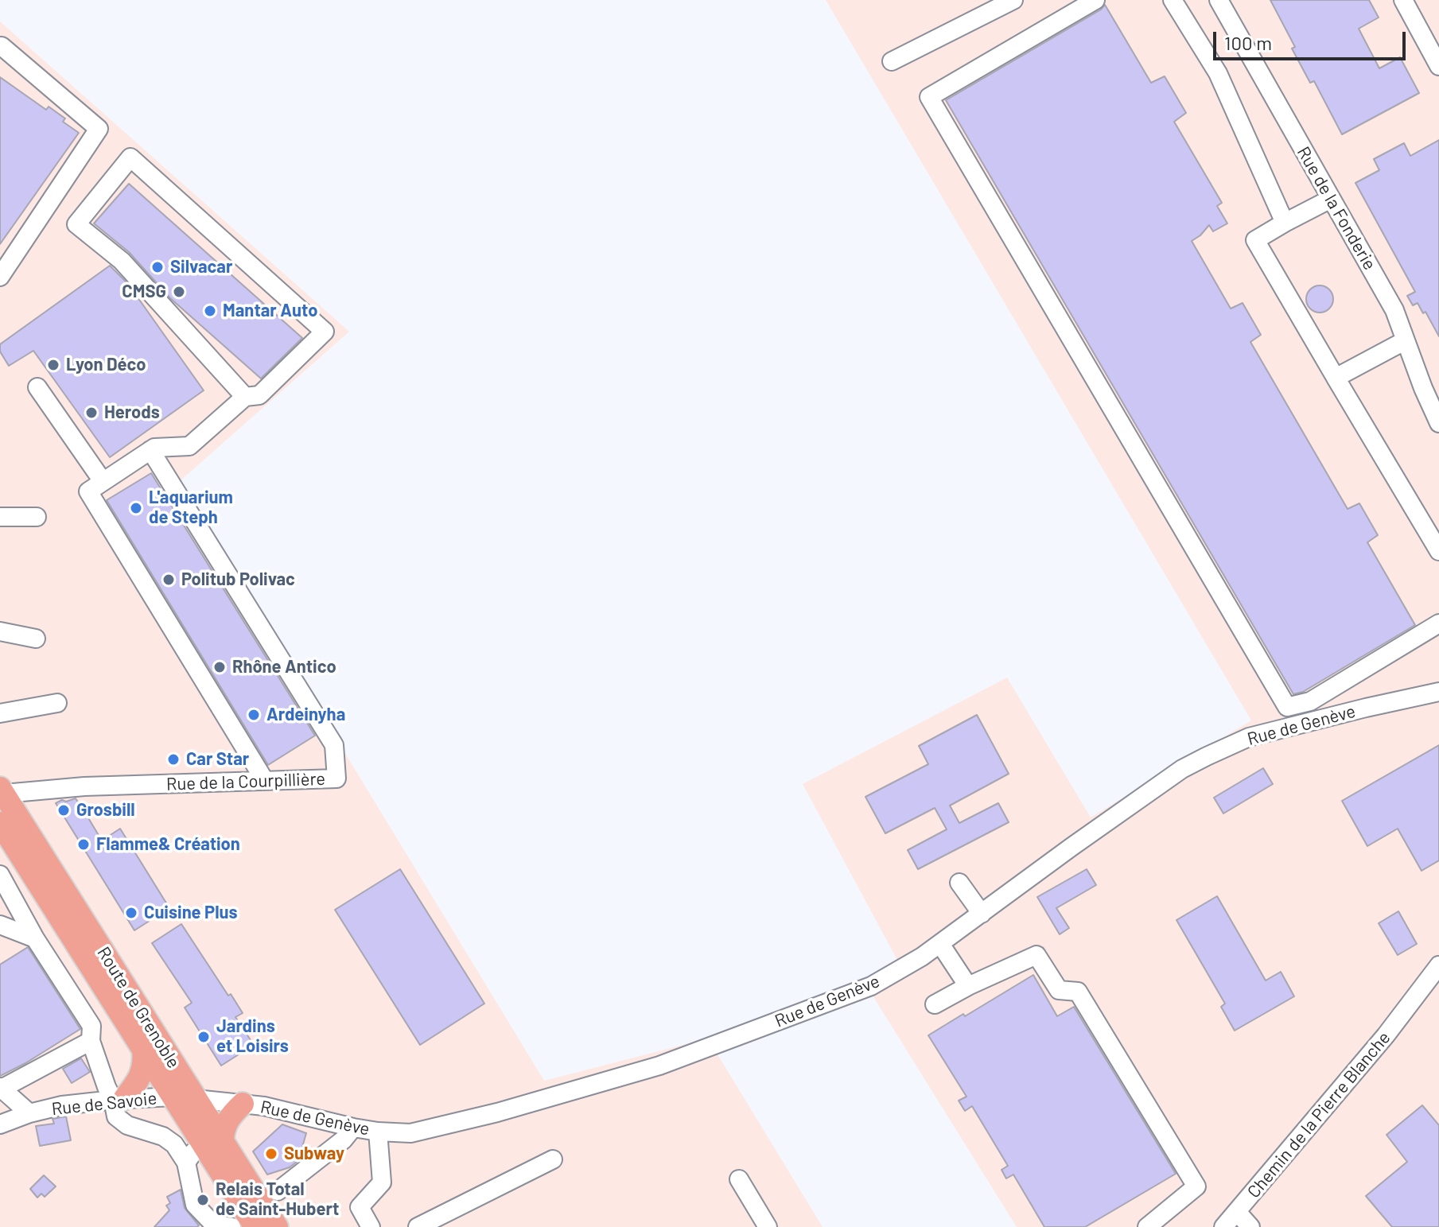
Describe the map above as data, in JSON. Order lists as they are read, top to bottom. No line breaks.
{"streets":{"main road":["Route de Grenoble"],"street":["Rue de la Fonderie","Rue de Genève","Rue de la Courpillière","Rue de Savoie","Chemin de la Pierre Blanche"]},"crossings":[["Rue de Genève","Route de Grenoble"],["Rue de Genève","Rue de Savoie"],["Rue de la Courpillière","Route de Grenoble"],["Route de Grenoble","Rue de Savoie"]],"places":["Silvacar","CMSG","Mantar Auto","Lyon Déco","Herods","L'aquarium de Steph","Politub Polivac","Rhône Antico","Ardeinyha","Car Star","Grosbill","Flamme& Création","Cuisine Plus","Jardins et Loisirs","Subway","Relais Total de Saint-Hubert"],"scale_bar":"100 m"}
